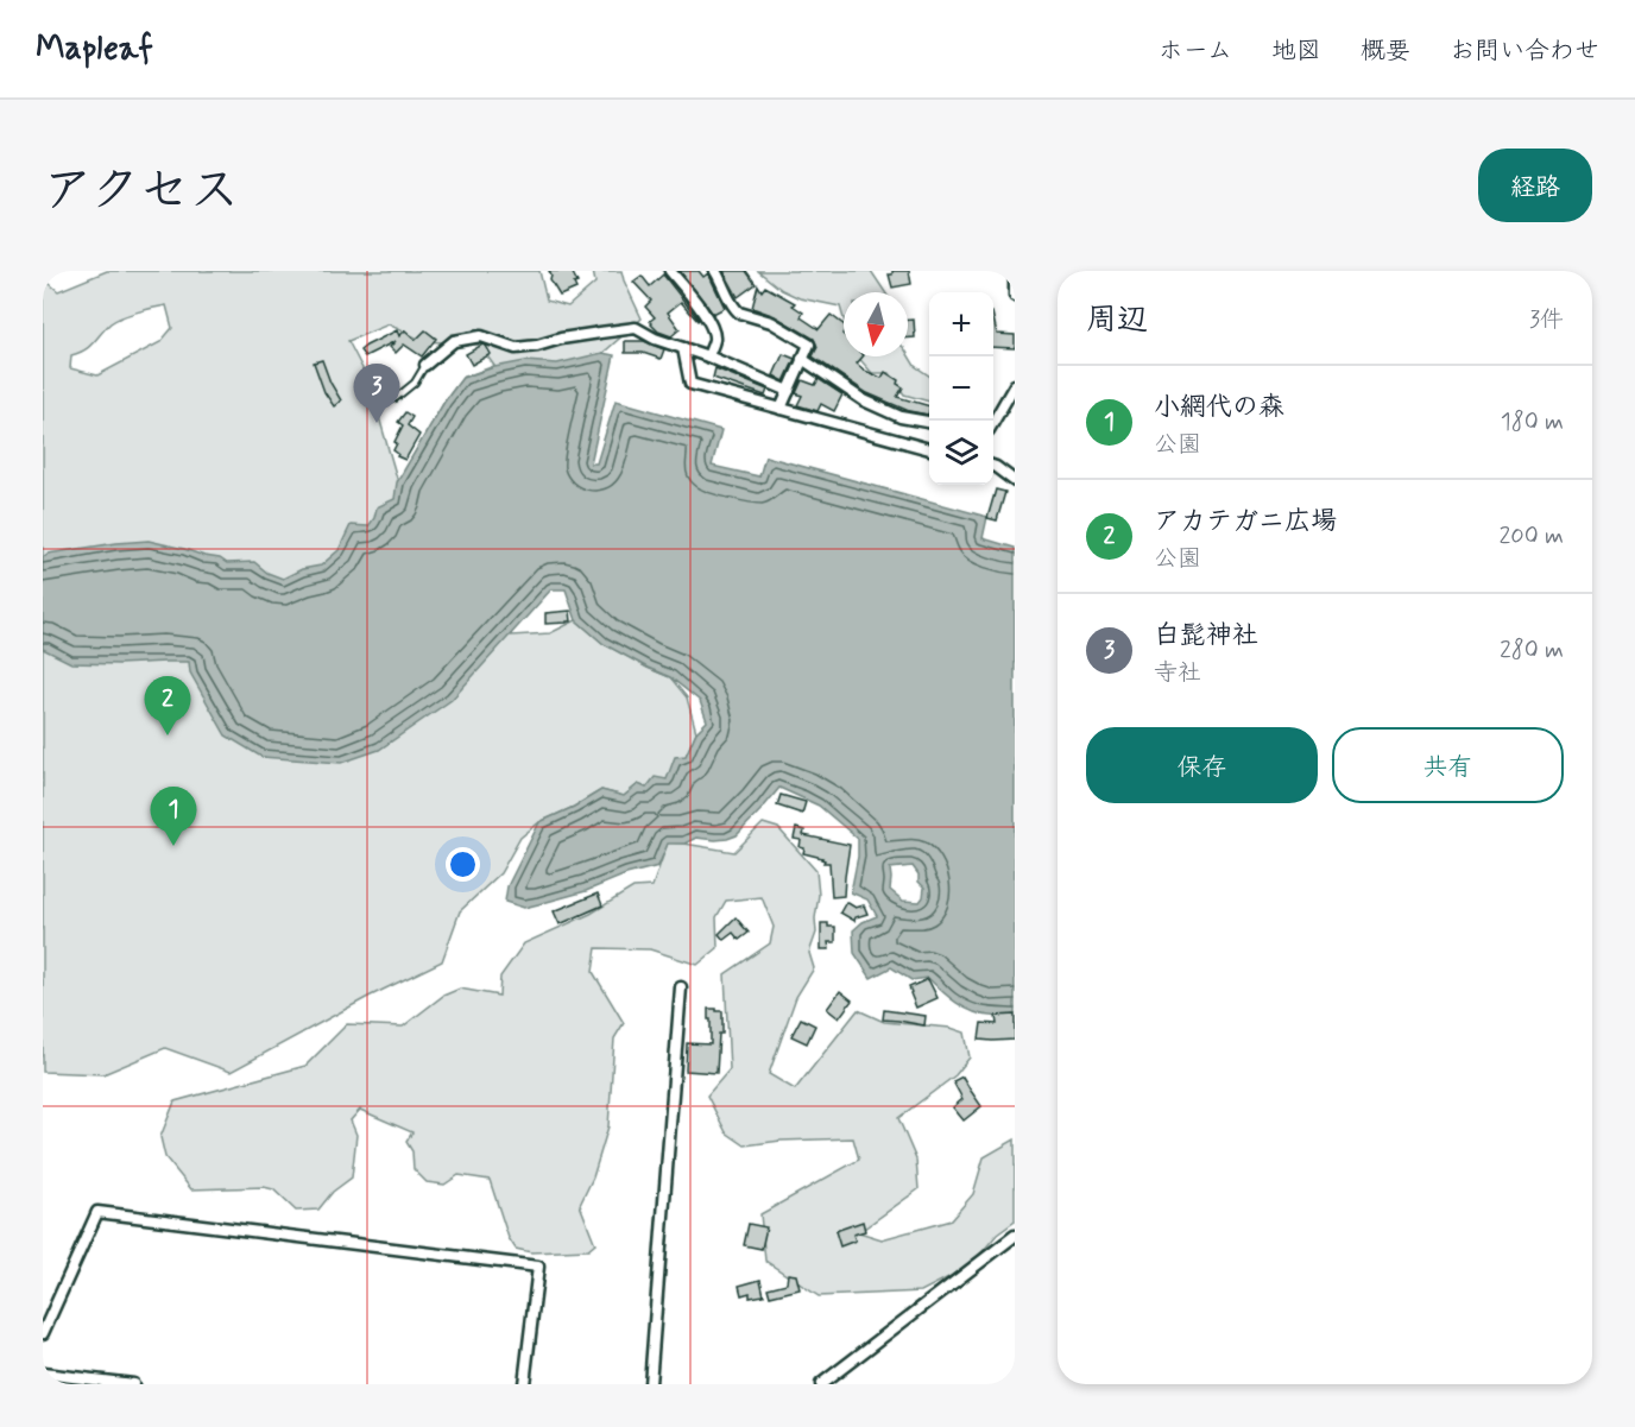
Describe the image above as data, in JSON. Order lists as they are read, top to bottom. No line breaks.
{"north":"bottom","page":{"header":"Mapleaf","nav":["ホーム","地図","概要","お問い合わせ"],"title":"アクセス","buttons":["経路",["保存","共有"]],"heading":["周辺","3件"],"map_buttons":["+","−"],"pins":["3","2","1"],"list":[{"mark":"1","name":"小網代の森","note":"公園","value":"180 m"},{"mark":"2","name":"アカテガニ広場","note":"公園","value":"200 m"},{"mark":"3","name":"白髭神社","note":"寺社","value":"280 m"}]}}
